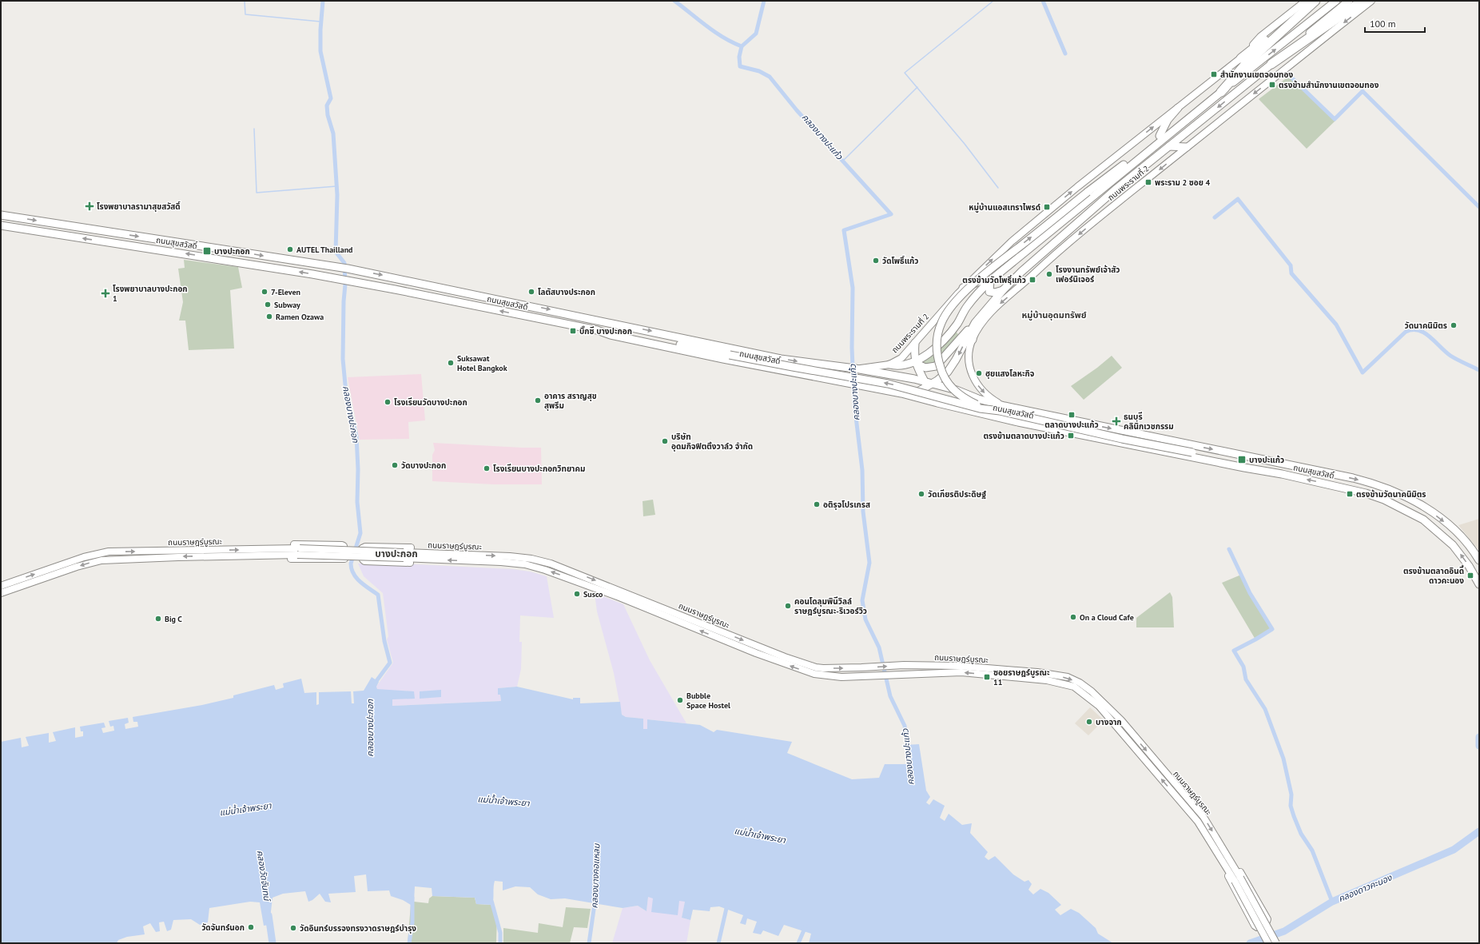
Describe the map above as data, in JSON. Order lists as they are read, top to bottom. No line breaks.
{"streets":{"main road":["ถนนพระรามที่ 2","ถนนสุขสวัสดิ์","ถนนราษฎร์บูรณะ"]},"crossings":[["ถนนพระรามที่ 2","ถนนสุขสวัสดิ์"]],"districts":["หมู่บ้านอุดมทรัพย์","บางปะกอก"],"water":["คลองบางปะแก้ว","คลองบางปะกอก","แม่น้ำเจ้าพระยา","คลองวัดจันทน์","คลองบางคอแหลม","คลองดาวคะนอง"],"places":{"transit":["สำนักงานเขตจอมทอง","ตรงข้ามสำนักงานเขตจอมทอง","พระราม 2 ซอย 4","หมู่บ้านแอสเทราไพรด์","บางปะกอก","ตรงข้ามวัดโพธฺิ์แก้ว","บิ๊กซี บางปะกอก","ตลาดบางปะแก้ว","ตรงข้ามตลาดบางปะแก้ว","บางปะแก้ว","ตรงข้ามวัดนาคนิมิตร","ตรงข้ามตลาดอินดี้ ดาวคะนอง","ซอยราษฎร์บูรณะ 11"],"health":["โรงพยาบาลรามาสุขสวัสดิ์","โรงพยาบาลบางปะกอก 1","ธนบุรี คลินิกเวชกรรม"],"other":["AUTEL Thailland","วัดโพธิ์แก้ว","โรงงานทรัพย์เจ้าสัว เฟอร์นิเจอร์","7-Eleven","โลตัสบางประกอก","Subway","Ramen Ozawa","วัดนาคนิมิตร","Suksawat Hotel Bangkok","ฮุยแสงโลหะกิจ","อาคาร สราญสุข สุพรีม","โรงเรียนวัดบางปะกอก","บริษัท อุดมกิจฟิตติ้งวาล์ว จำกัด","วัดบางปะกอก","โรงเรียนบางปะกอกวิทยาคม","วัดเกียรติประดิษฐ์","อติรุจโปรเกรส","Susco","คอนโดลุมพินีวิลล์ ราษฎร์บูรณะ-ริเวอร์วิว","On a Cloud Cafe","Big C","Bubble Space Hostel","บางจาก","วัดจันทร์นอก","วัดอินทร์บรรจงทรงวาดราษฎร์บำรุง"]},"scale_bar":"100 m"}
